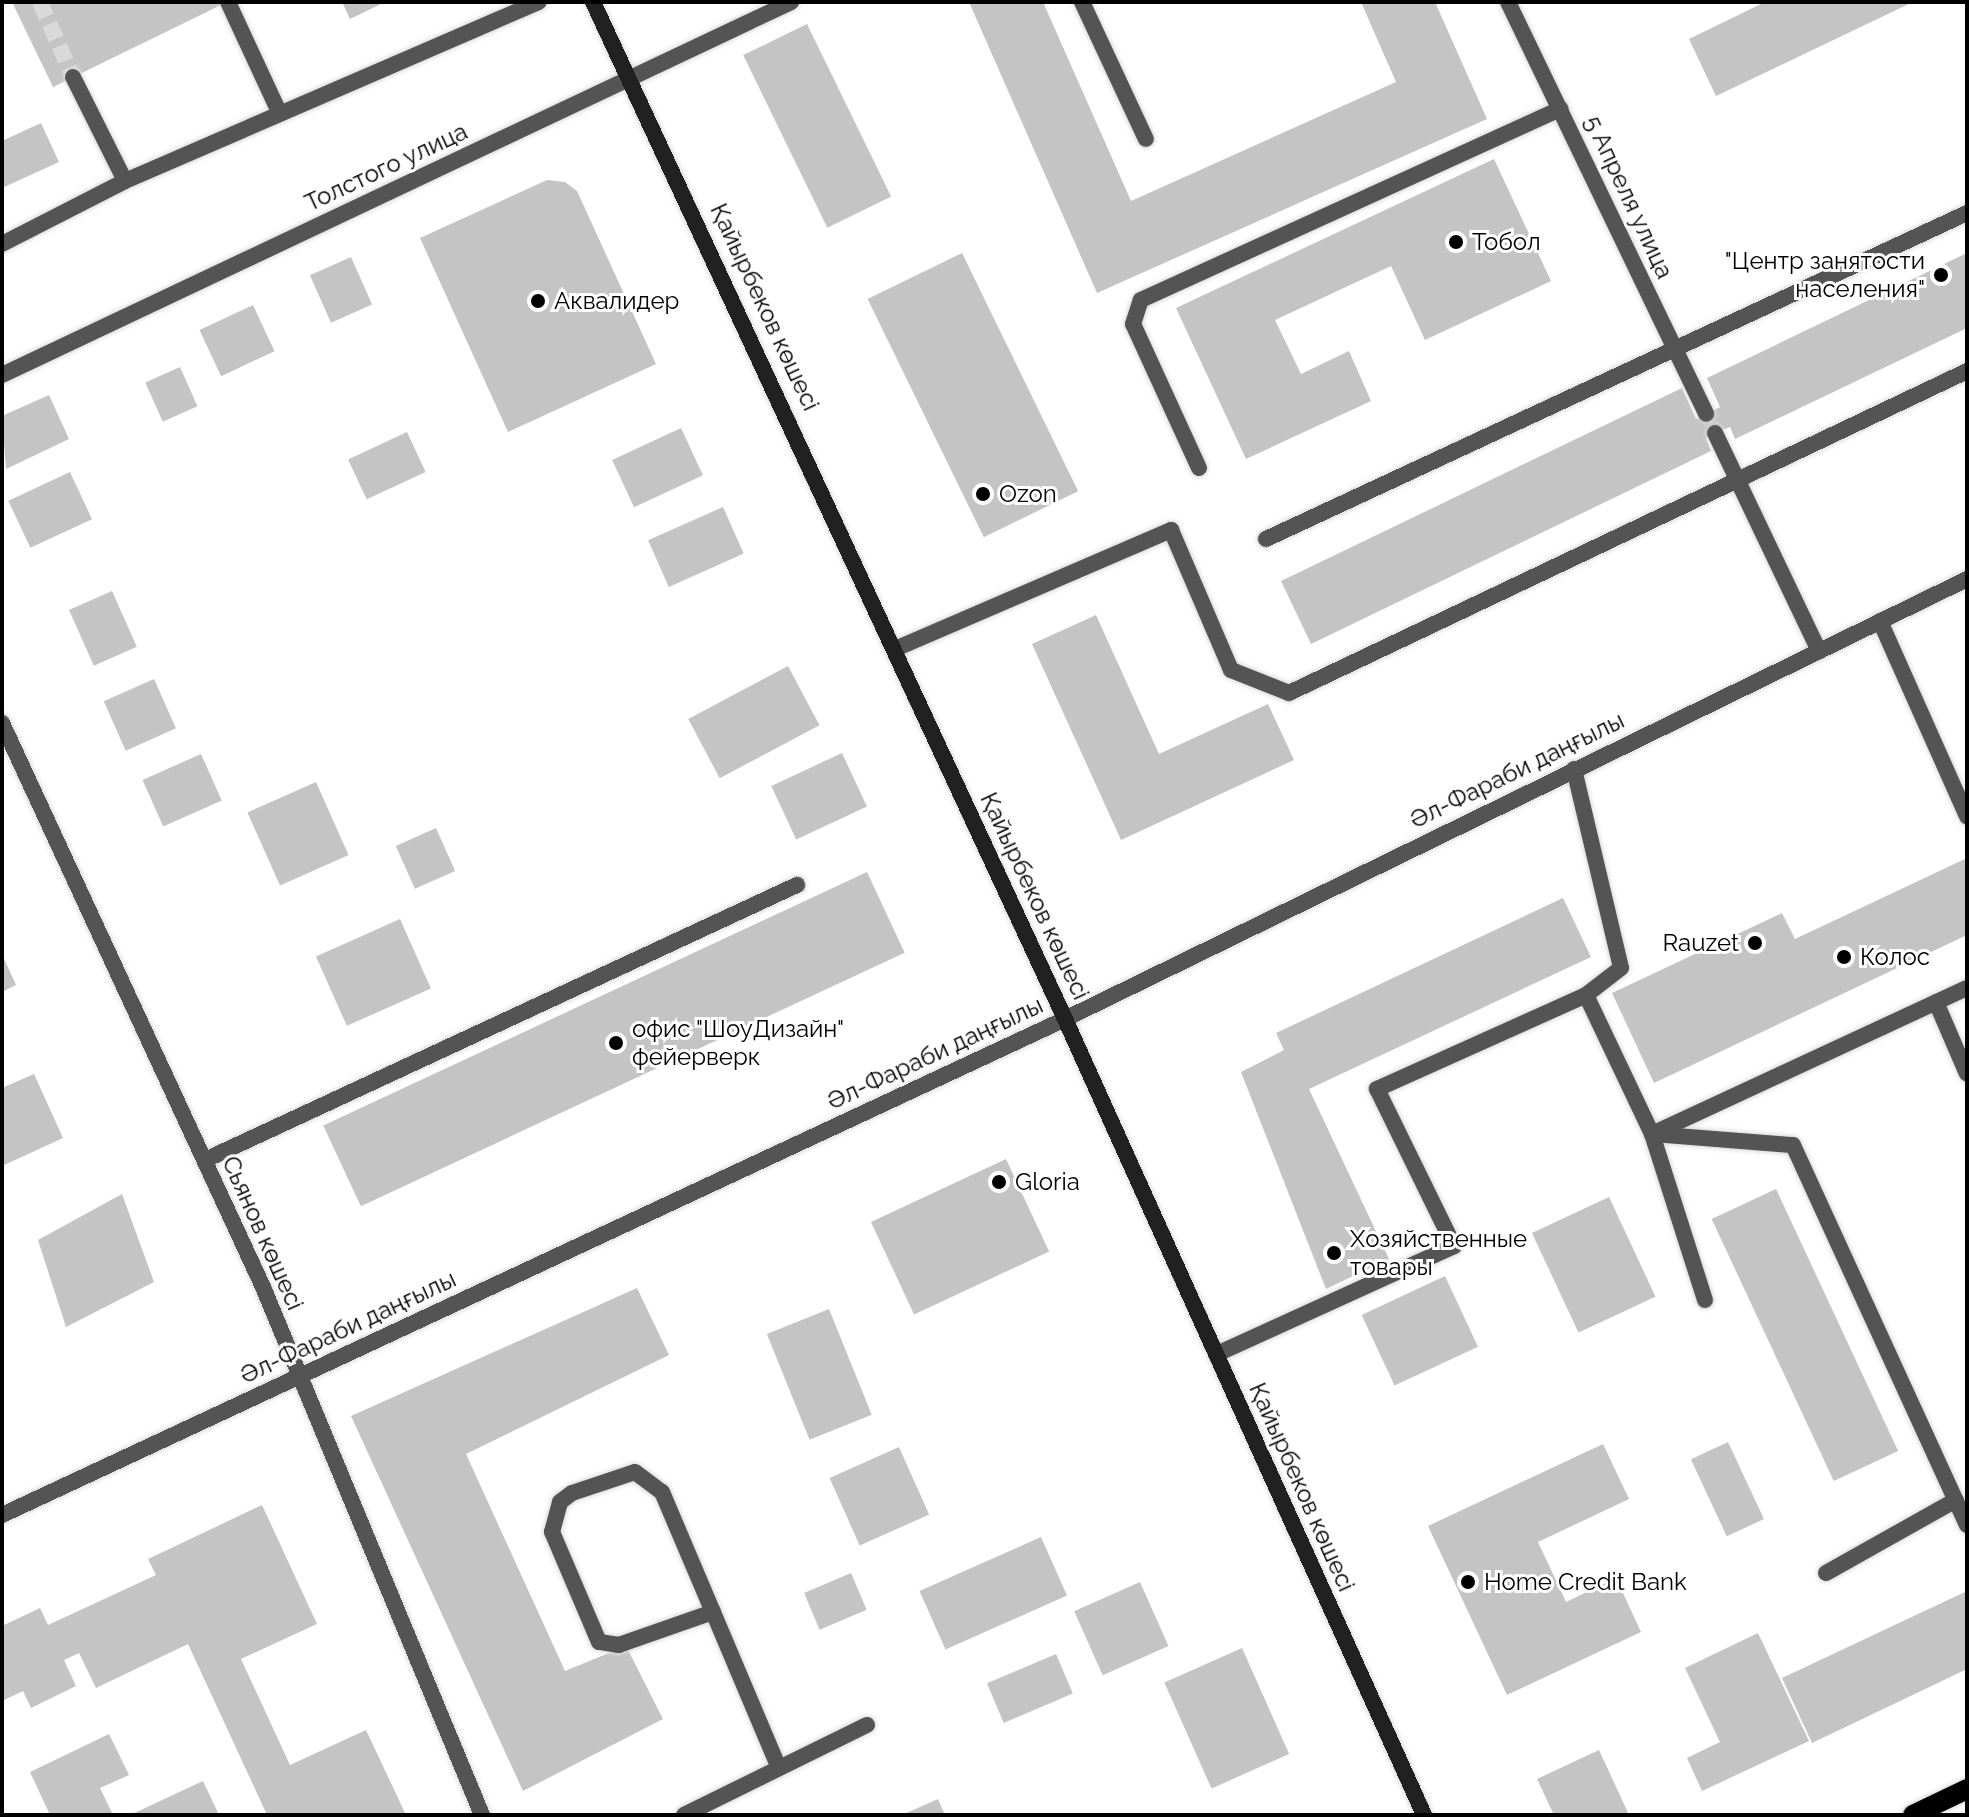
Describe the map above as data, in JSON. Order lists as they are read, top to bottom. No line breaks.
{"streets":{"main road":["Қайырбеков көшесі"],"street":["Толстого улица","5 Апреля улица","Әл-Фараби даңғылы","Сьянов көшесі"]},"crossings":[["Толстого улица","Қайырбеков көшесі"],["Қайырбеков көшесі","Әл-Фараби даңғылы"],["Әл-Фараби даңғылы","Сьянов көшесі"]],"places":["Тобол","\"Центр занятости населения\"","Аквалидер","Ozon","Rauzet","Колос","офис \"ШоуДизайн\" фейерверк","Gloria","Хозяйственные товары","Home Credit Bank"]}
